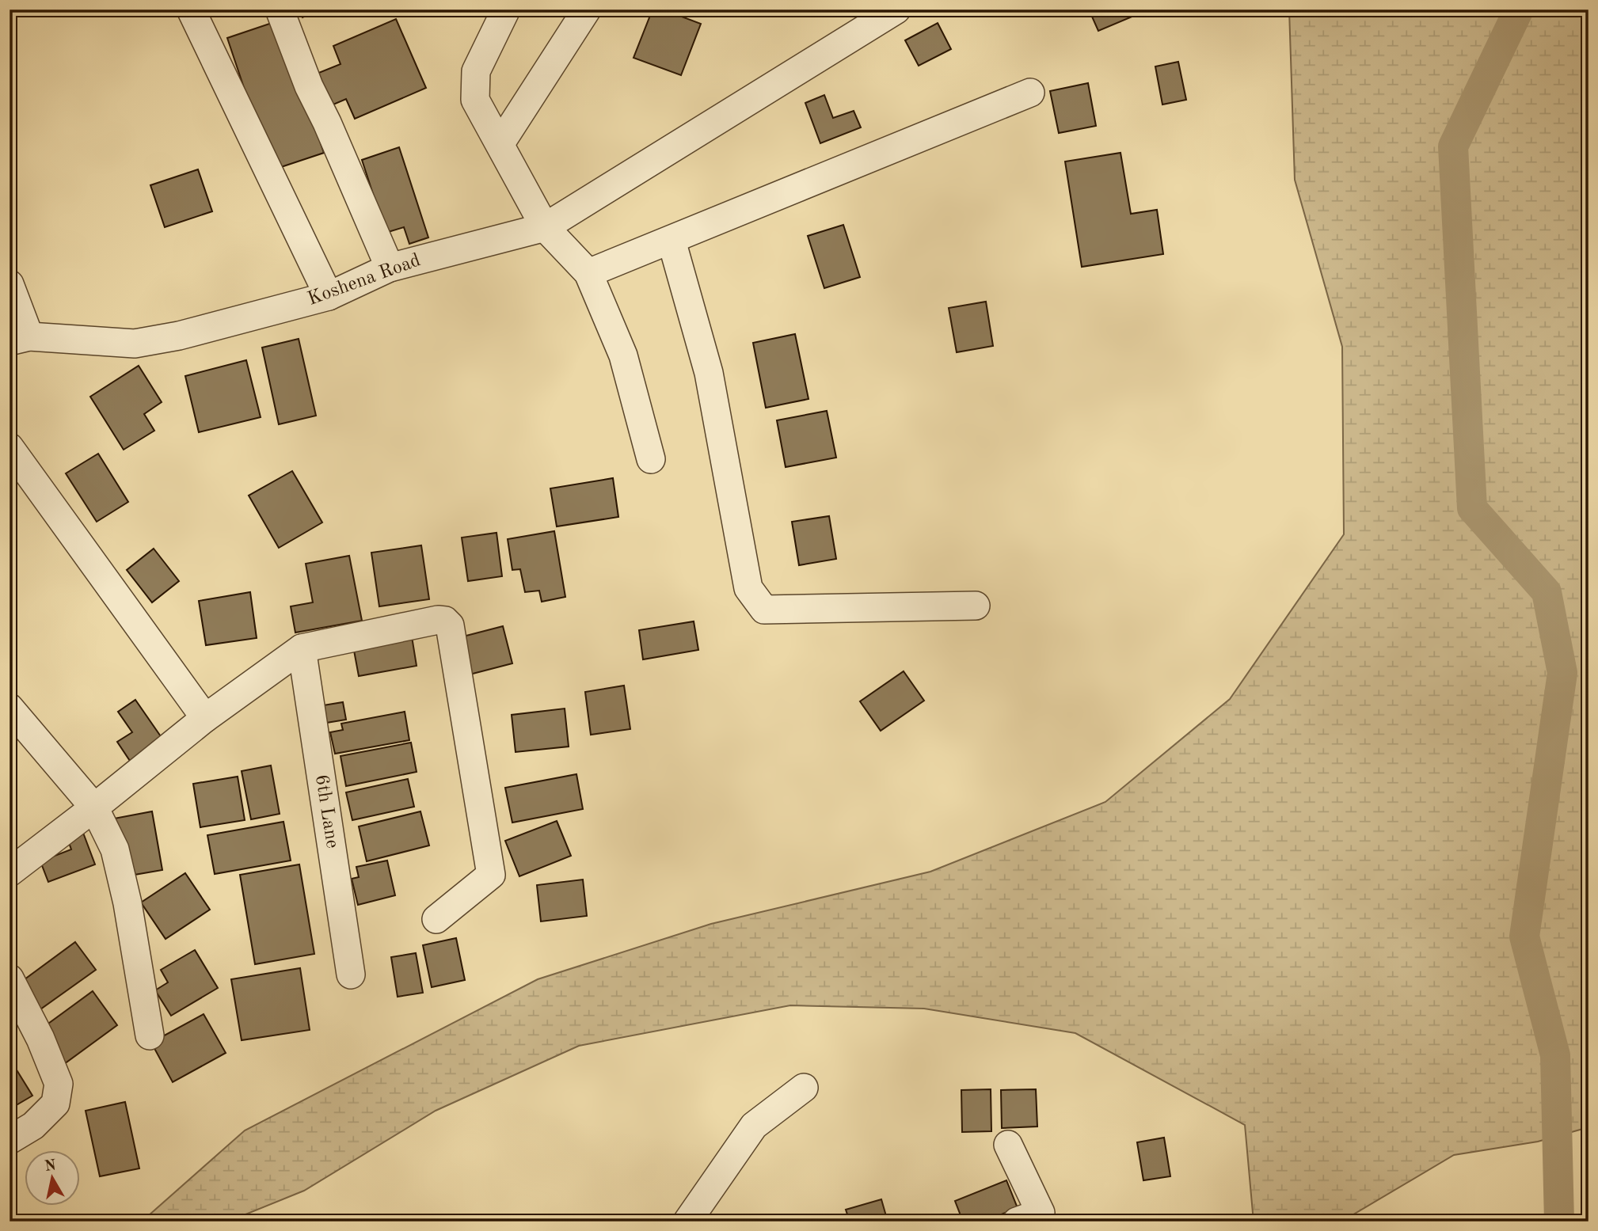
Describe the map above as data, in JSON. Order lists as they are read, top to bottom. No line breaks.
{"streets":{"street":["Koshena Road","6th Lane"]},"north":"top"}
